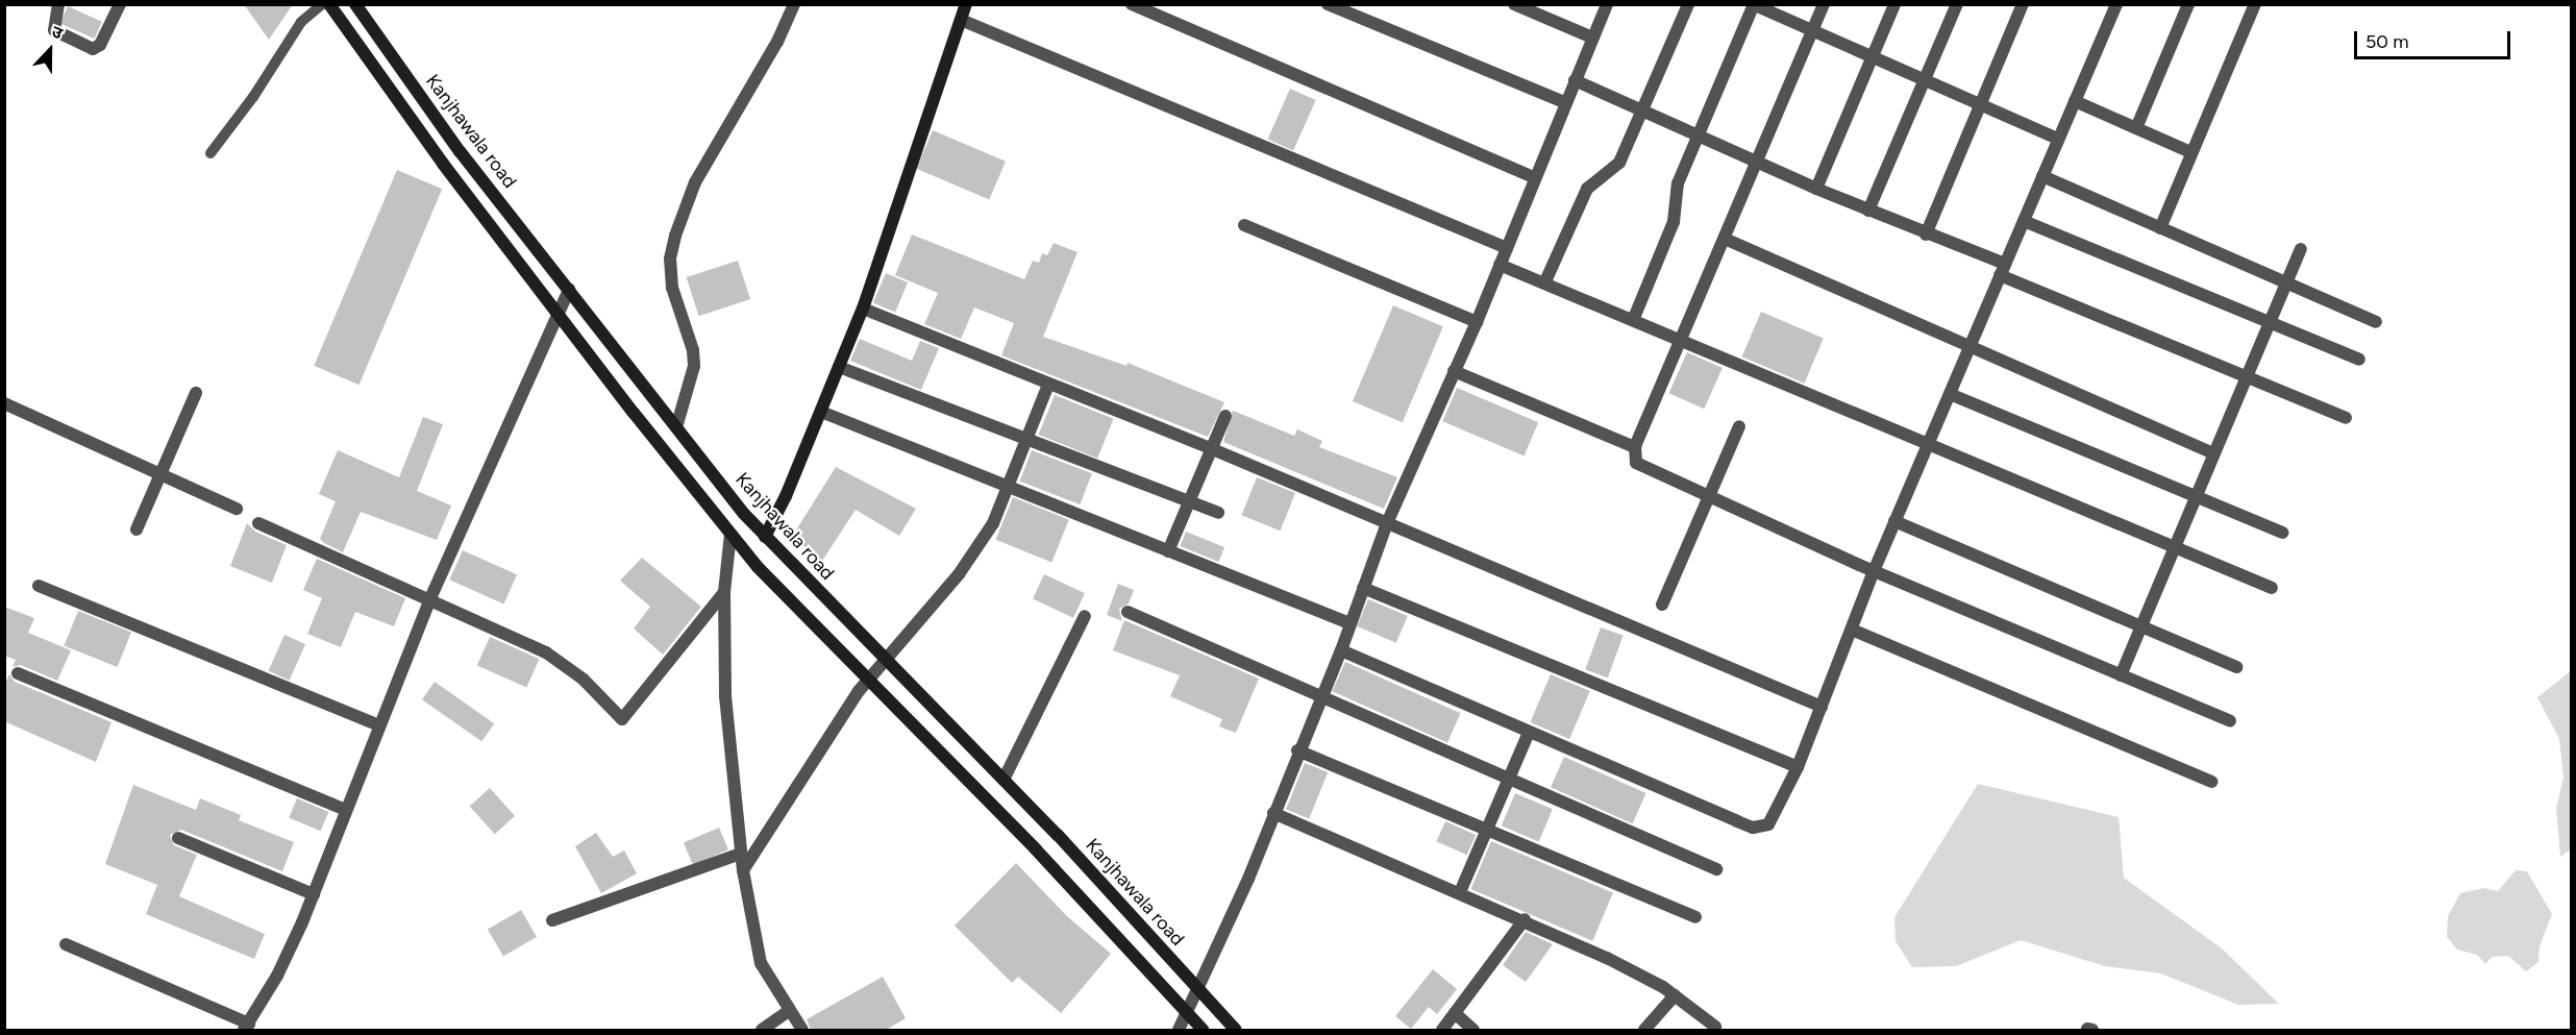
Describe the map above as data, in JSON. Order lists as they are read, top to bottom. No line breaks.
{"streets":{"main road":["Kanjhawala road"]},"scale_bar":"50 m","north":"top"}
